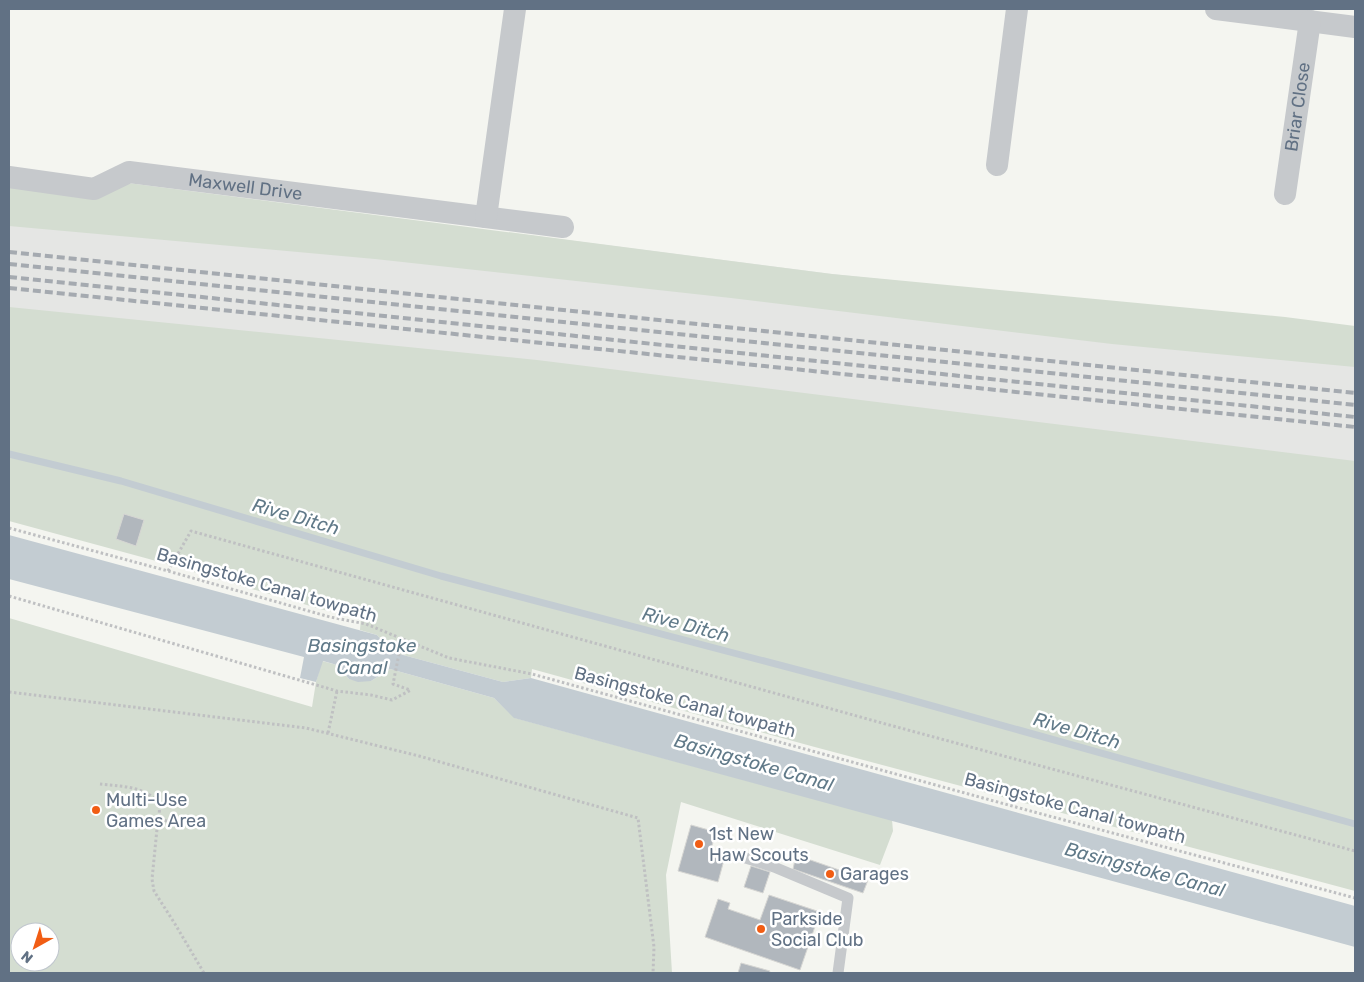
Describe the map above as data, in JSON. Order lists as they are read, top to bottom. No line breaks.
{"streets":{"street":["Briar Close","Maxwell Drive"],"path":["Basingstoke Canal towpath"]},"water":["Rive Ditch","Basingstoke Canal"],"places":["Multi-Use Games Area","1st New Haw Scouts","Garages","Parkside Social Club"],"north":"bottom left"}
